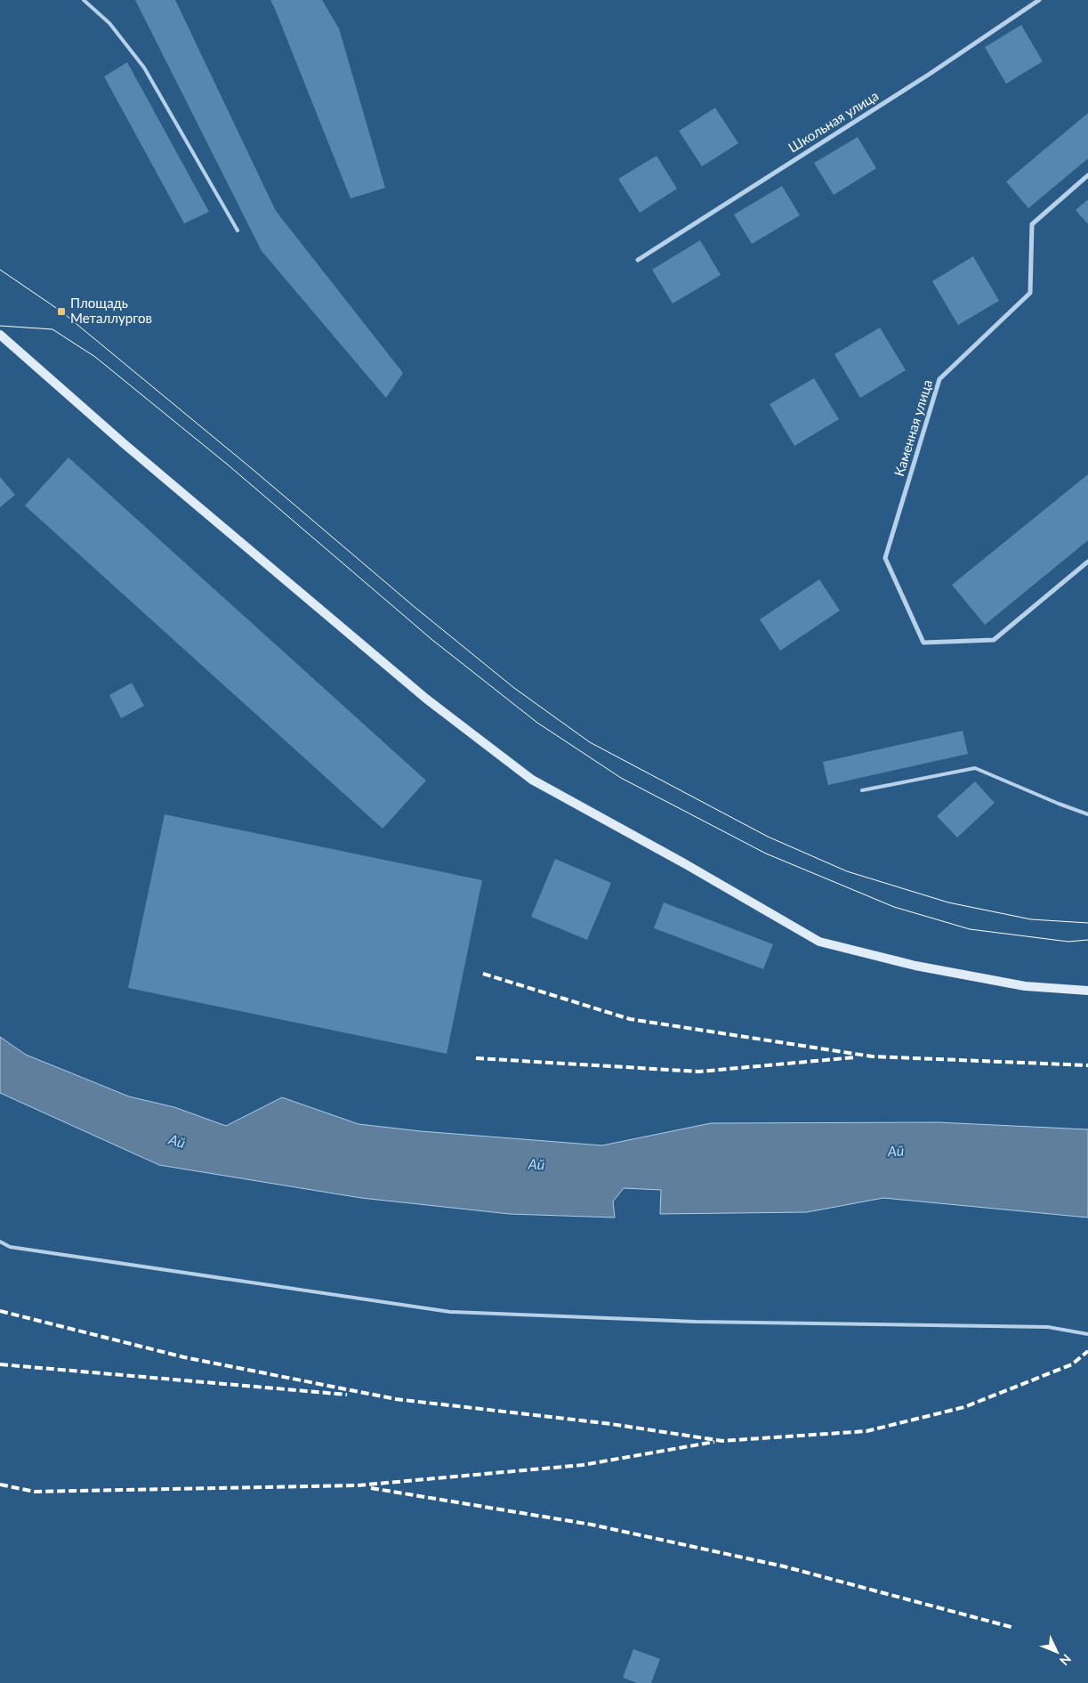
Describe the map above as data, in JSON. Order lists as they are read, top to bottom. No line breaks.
{"streets":{"street":["Школьная улица","Каменная улица"]},"water":["Ай"],"places":{"transit":["Площадь Металлургов"]},"north":"bottom right"}
